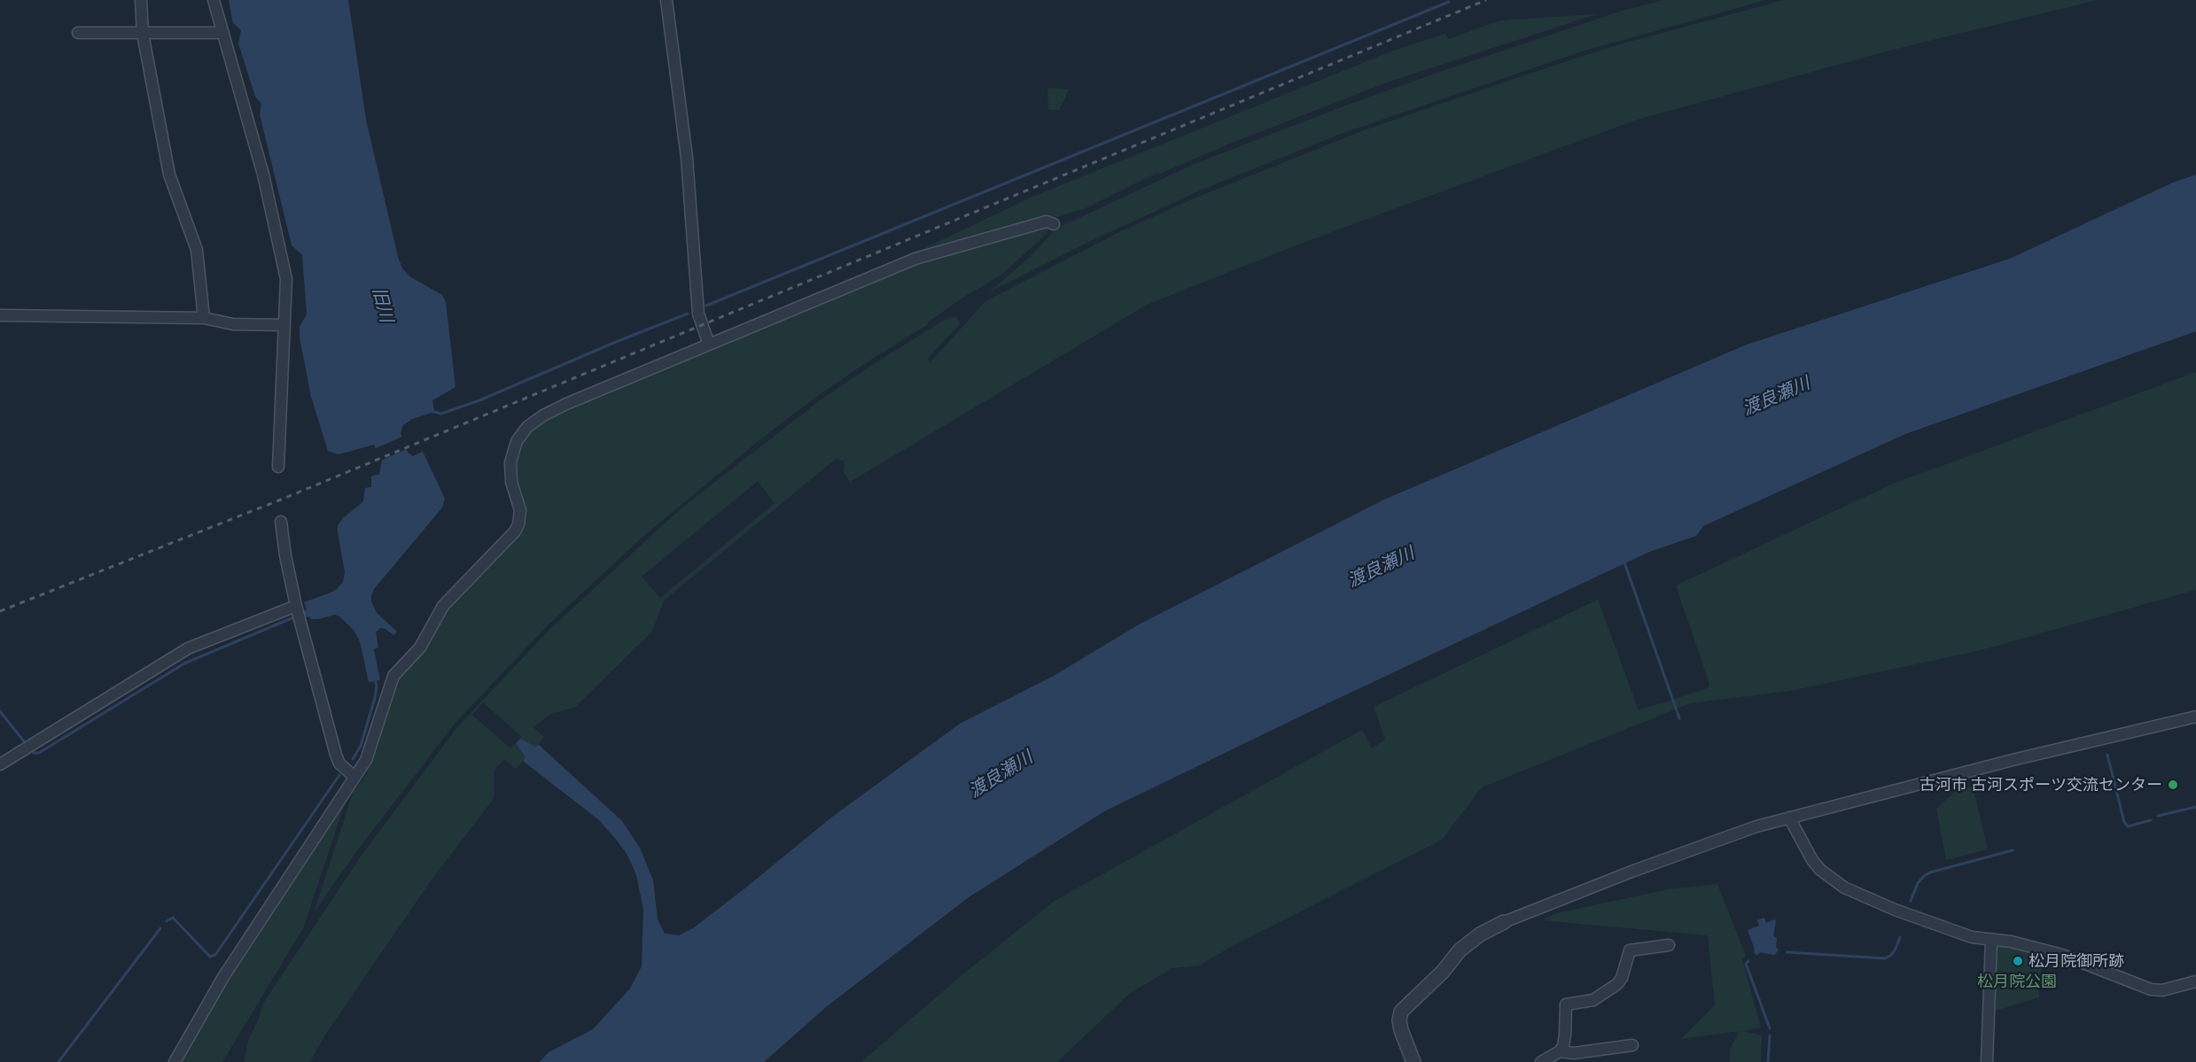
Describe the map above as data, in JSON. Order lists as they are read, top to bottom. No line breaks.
{"water":["旧川","渡良瀬川"],"parks":["松月院公園"],"places":["古河市 古河スポーツ交流センター","松月院御所跡"]}
